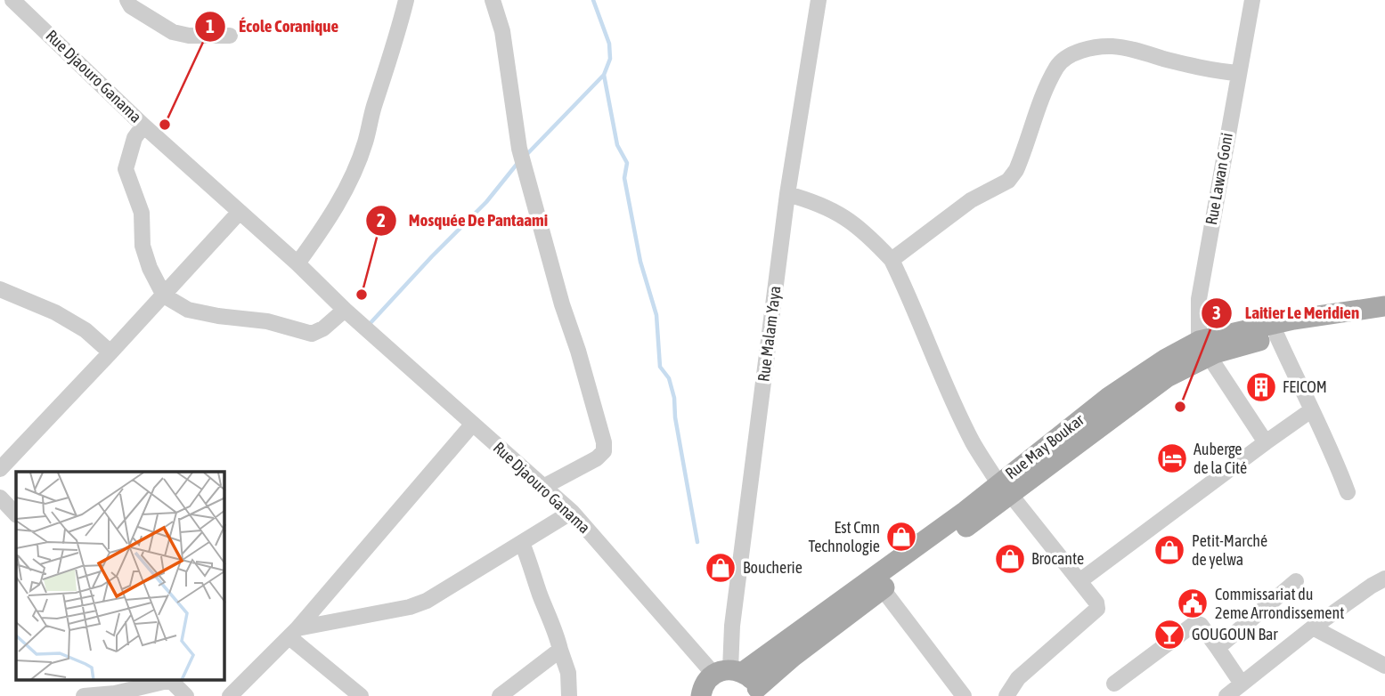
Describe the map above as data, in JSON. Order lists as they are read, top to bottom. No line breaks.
{"streets":{"main road":["Rue May Boukar"],"street":["Rue Djaouro Ganama","Rue Lawan Goni","Rue Malam Yaya"]},"crossings":[["Rue Djaouro Ganama","Rue Malam Yaya"],["Rue Djaouro Ganama","Rue May Boukar"],["Rue Lawan Goni","Rue May Boukar"],["Rue Malam Yaya","Rue May Boukar"]],"places":{"other":["École Coranique","Mosquée De Pantaami","Laitier Le Meridien"],"building":["FEICOM"],"hotel":["Auberge de la Cité"],"shop":["Est Cmn Technologie","Petit-Marché de yelwa","Brocante","Boucherie"],"public building":["Commissariat du 2eme Arrondissement"],"bar":["GOUGOUN Bar"]}}
